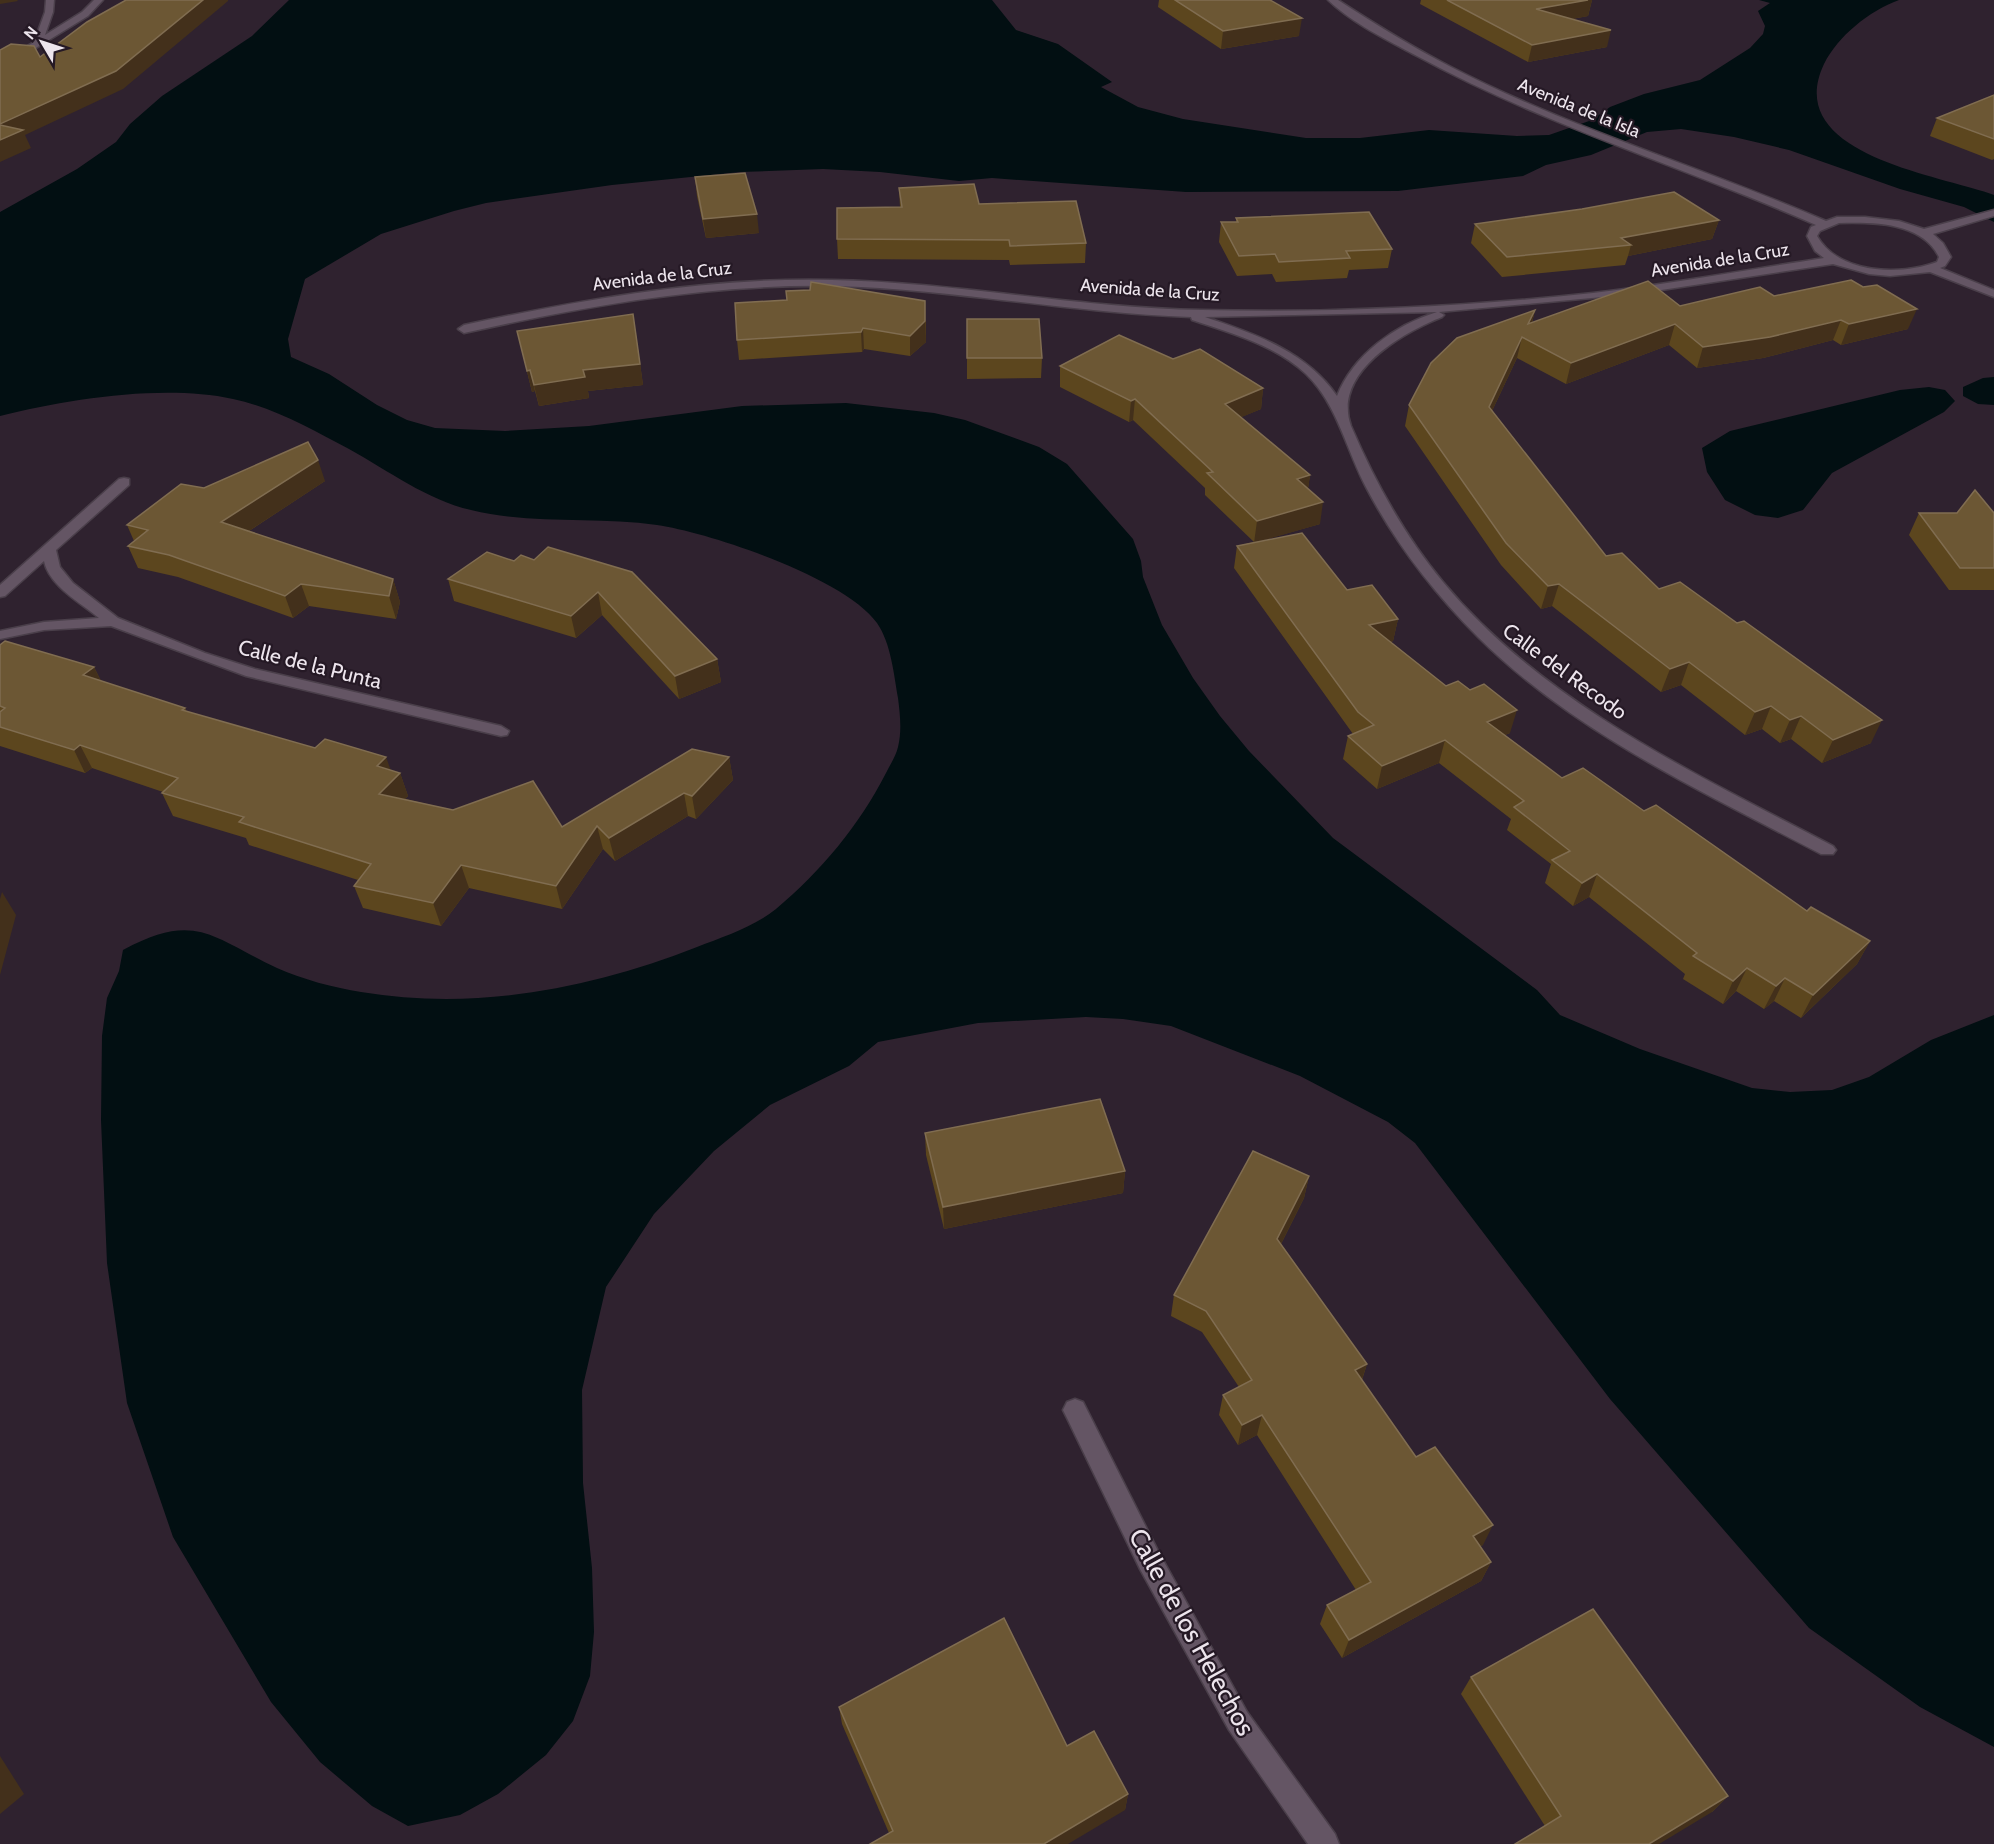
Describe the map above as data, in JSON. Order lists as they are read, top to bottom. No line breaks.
{"streets":{"street":["Avenida de la Isla","Avenida de la Cruz","Calle de la Punta","Calle del Recodo","Calle de los Helechos"]},"crossings":[["Avenida de la Cruz","Calle del Recodo"]],"north":"top left"}
